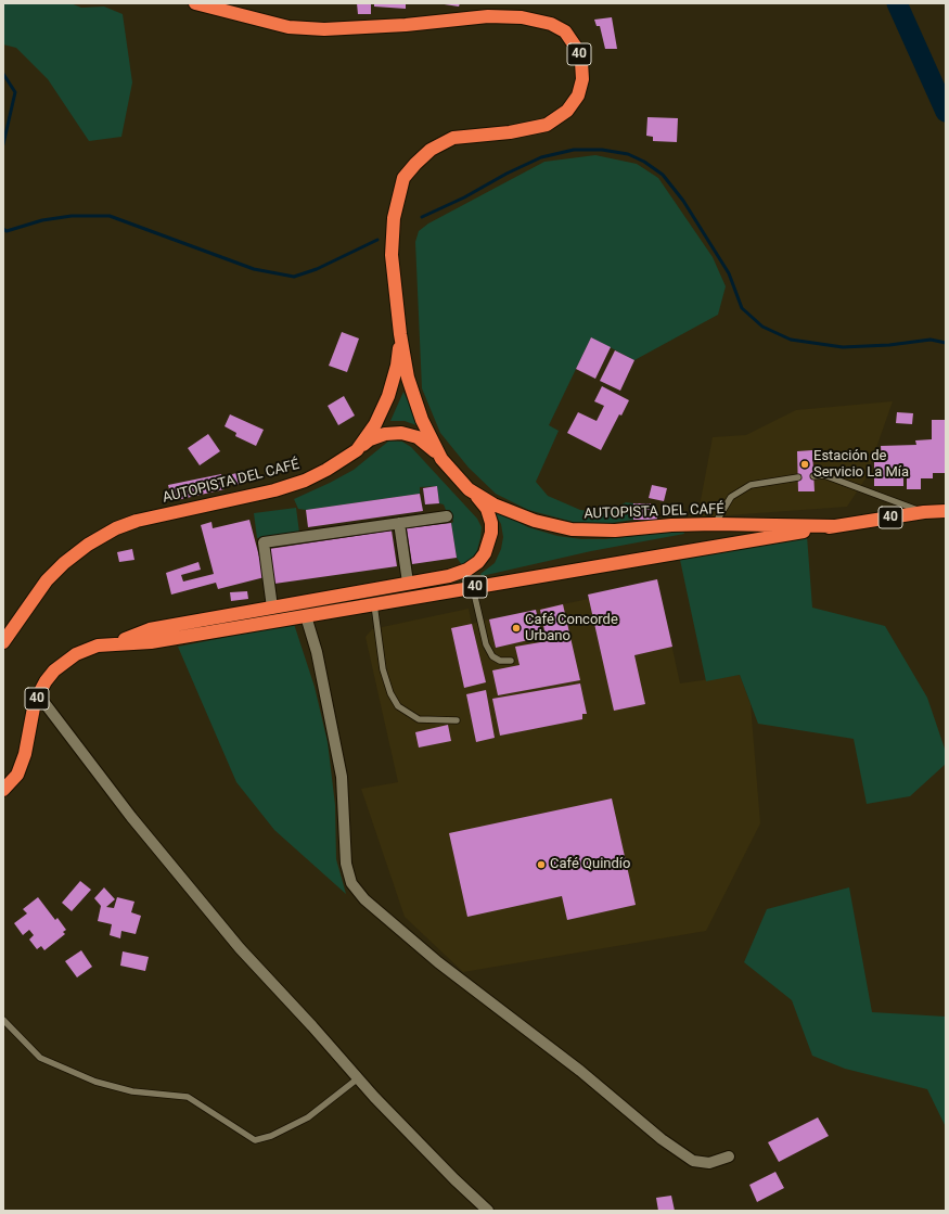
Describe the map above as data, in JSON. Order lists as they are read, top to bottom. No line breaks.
{"streets":{"highway":["40","AUTOPISTA DEL CAFÉ"]},"crossings":[["40","AUTOPISTA DEL CAFÉ"]],"places":["Estación de Servicio La Mía","Café Concorde Urbano","Café Quindío"]}
